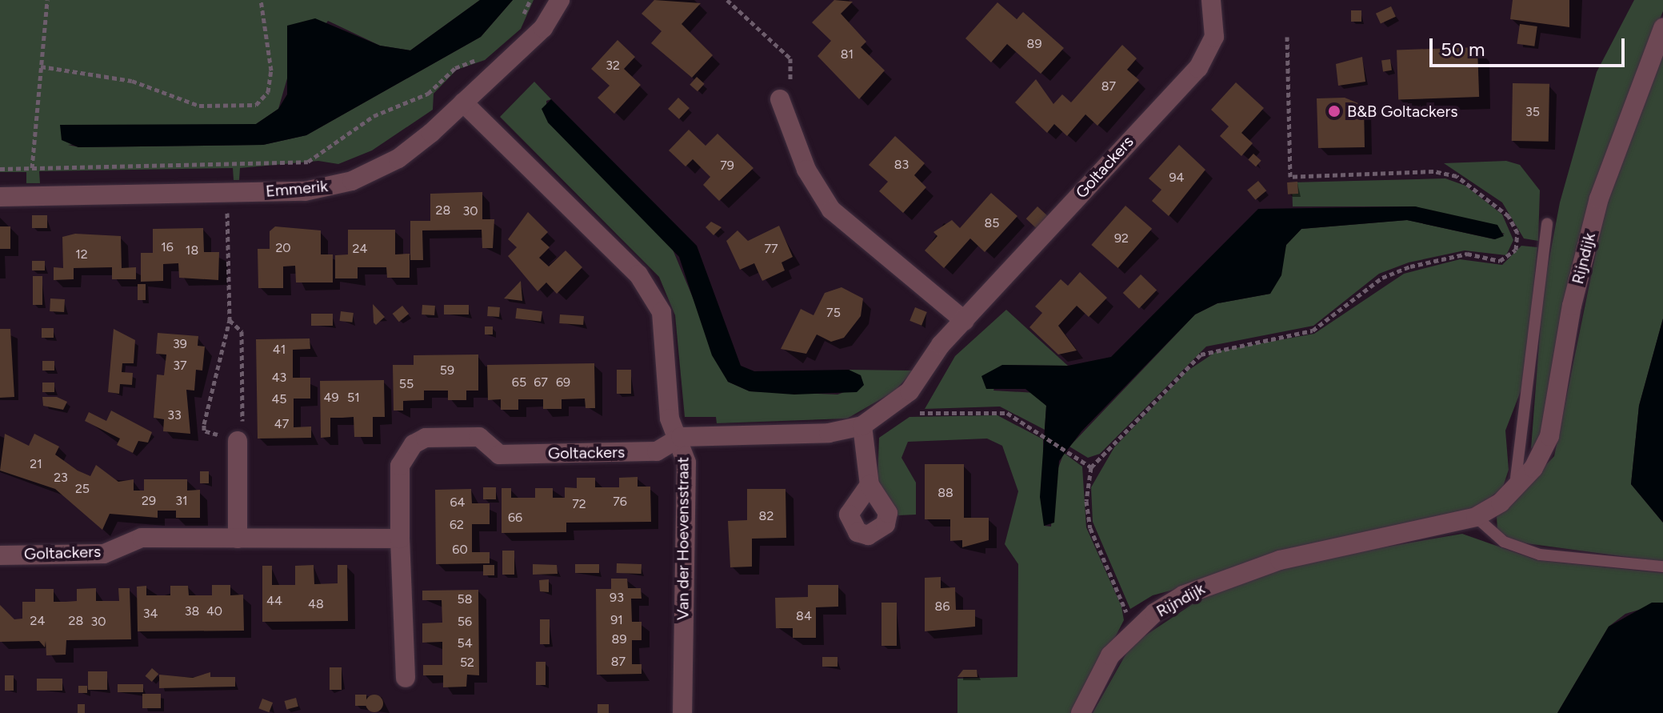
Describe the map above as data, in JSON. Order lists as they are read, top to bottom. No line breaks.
{"streets":{"street":["Goltackers","Emmerik","Rijndijk","Van der Hoevensstraat"]},"crossings":[["Goltackers","Van der Hoevensstraat"],["Emmerik","Van der Hoevensstraat"]],"places":["B&B Goltackers"],"house_numbers":["89","81","32","87","35","83","79","94","28","30","85","92","16","20","24","77","18","12","75","39","41","37","59","43","65","67","69","55","49","51","45","33","47","21","23","25","88","29","31","76","64","72","82","66","62","60","93","58","44","48","86","38","40","34","84","91","24","28","30","56","89","54","87","52"],"scale_bar":"50 m"}
